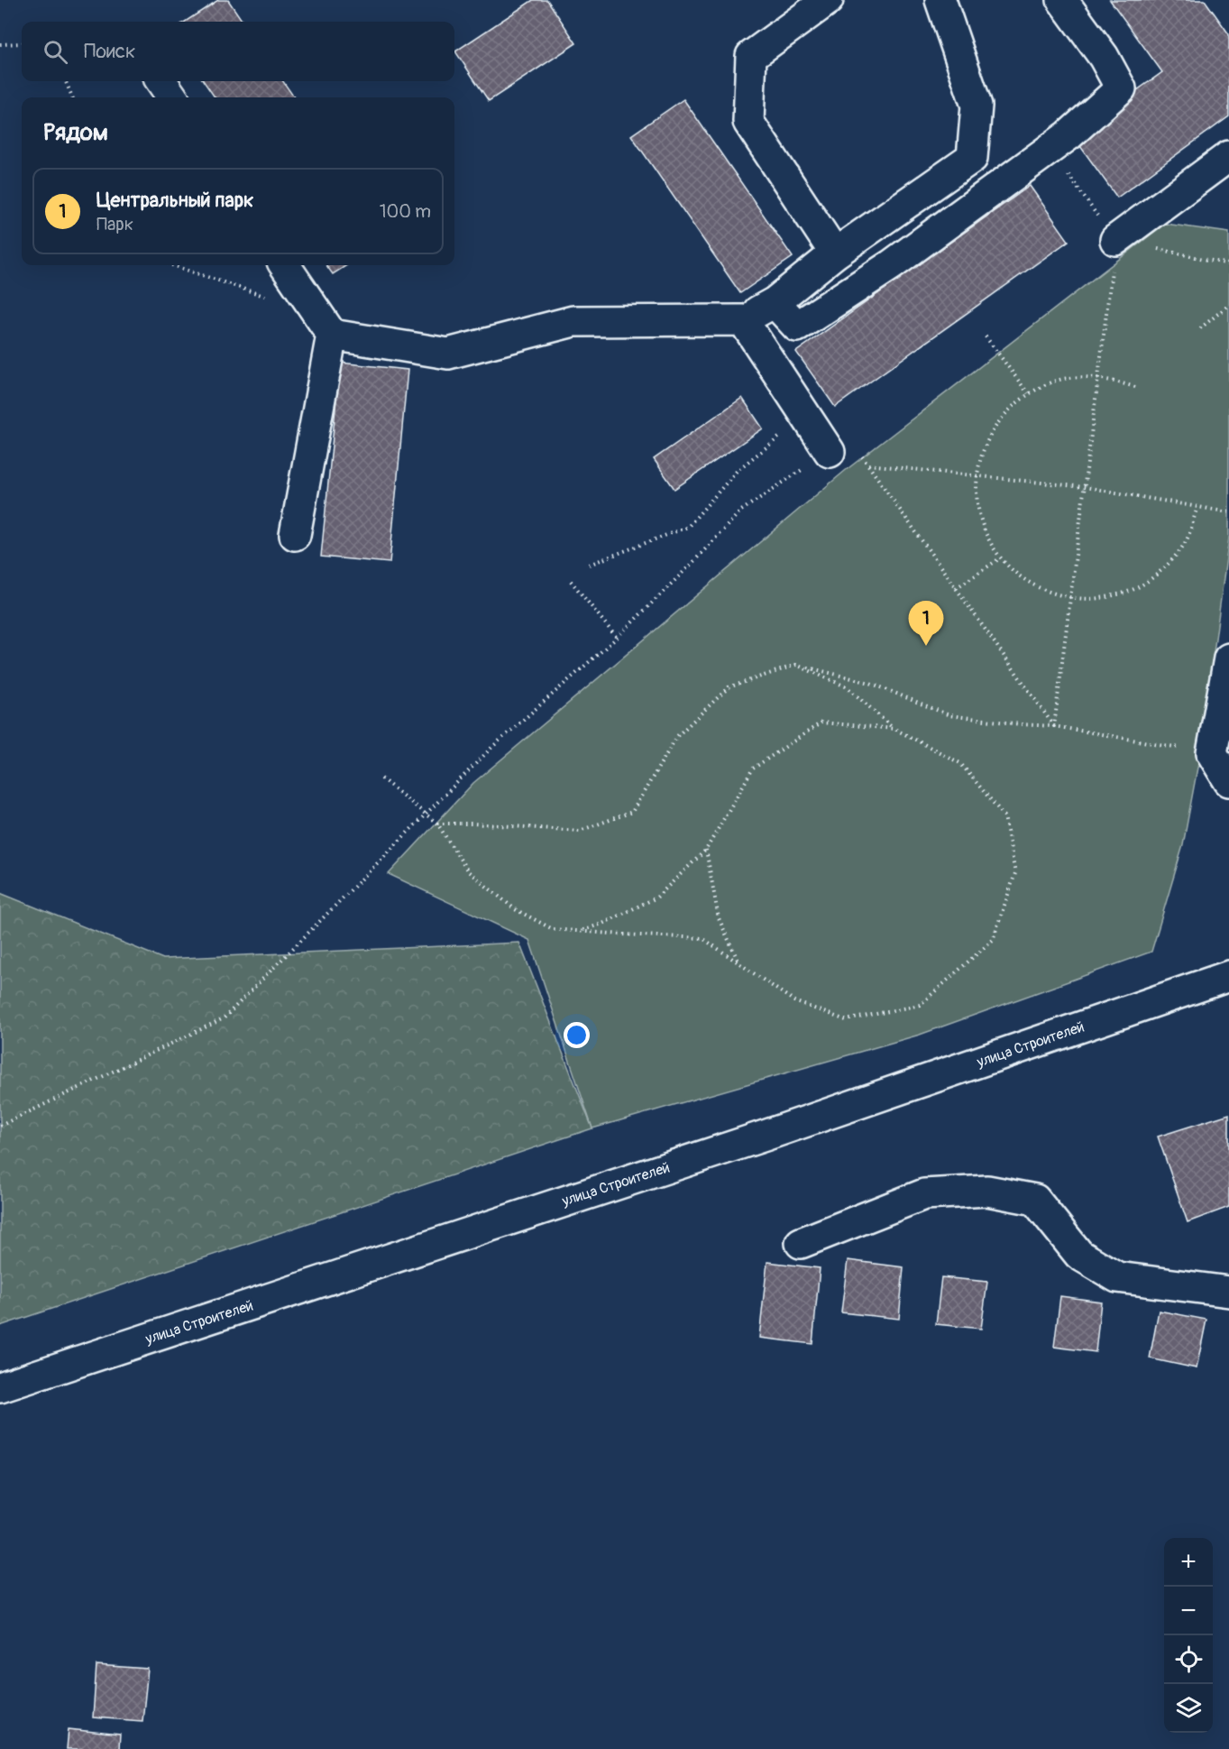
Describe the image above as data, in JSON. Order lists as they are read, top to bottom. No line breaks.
{"streets":{"main road":["улица Строителей"]},"page":{"search":"Поиск","heading":"Рядом","list":[{"mark":"1","name":"Центральный парк","note":"Парк","value":"100 m"}],"pins":"1","map_buttons":["+","−"]}}
